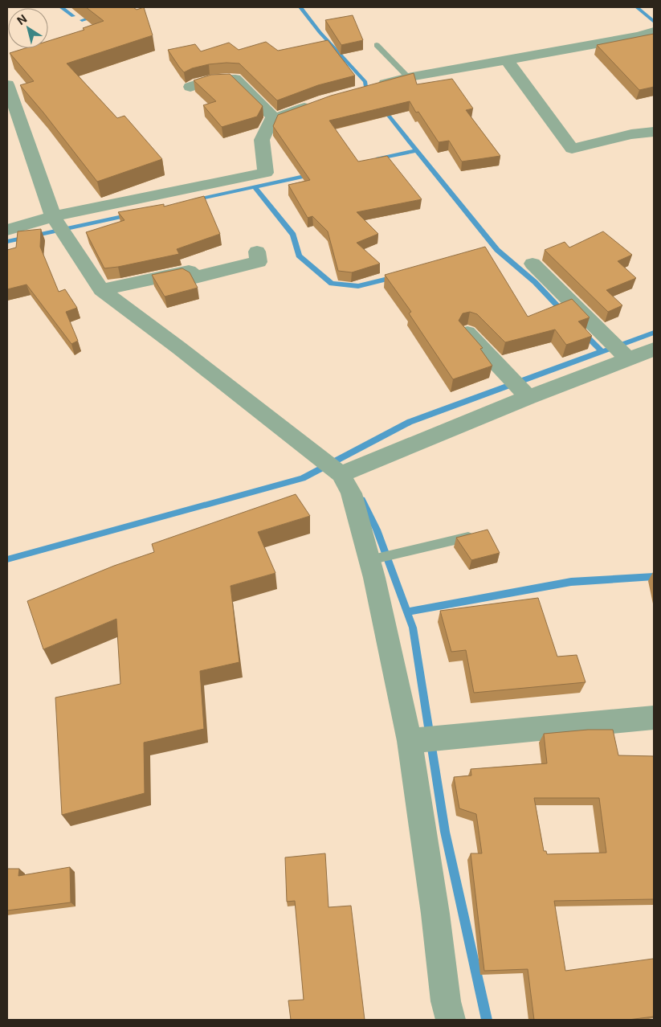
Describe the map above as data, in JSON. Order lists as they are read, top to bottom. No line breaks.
{"north":"top left"}
